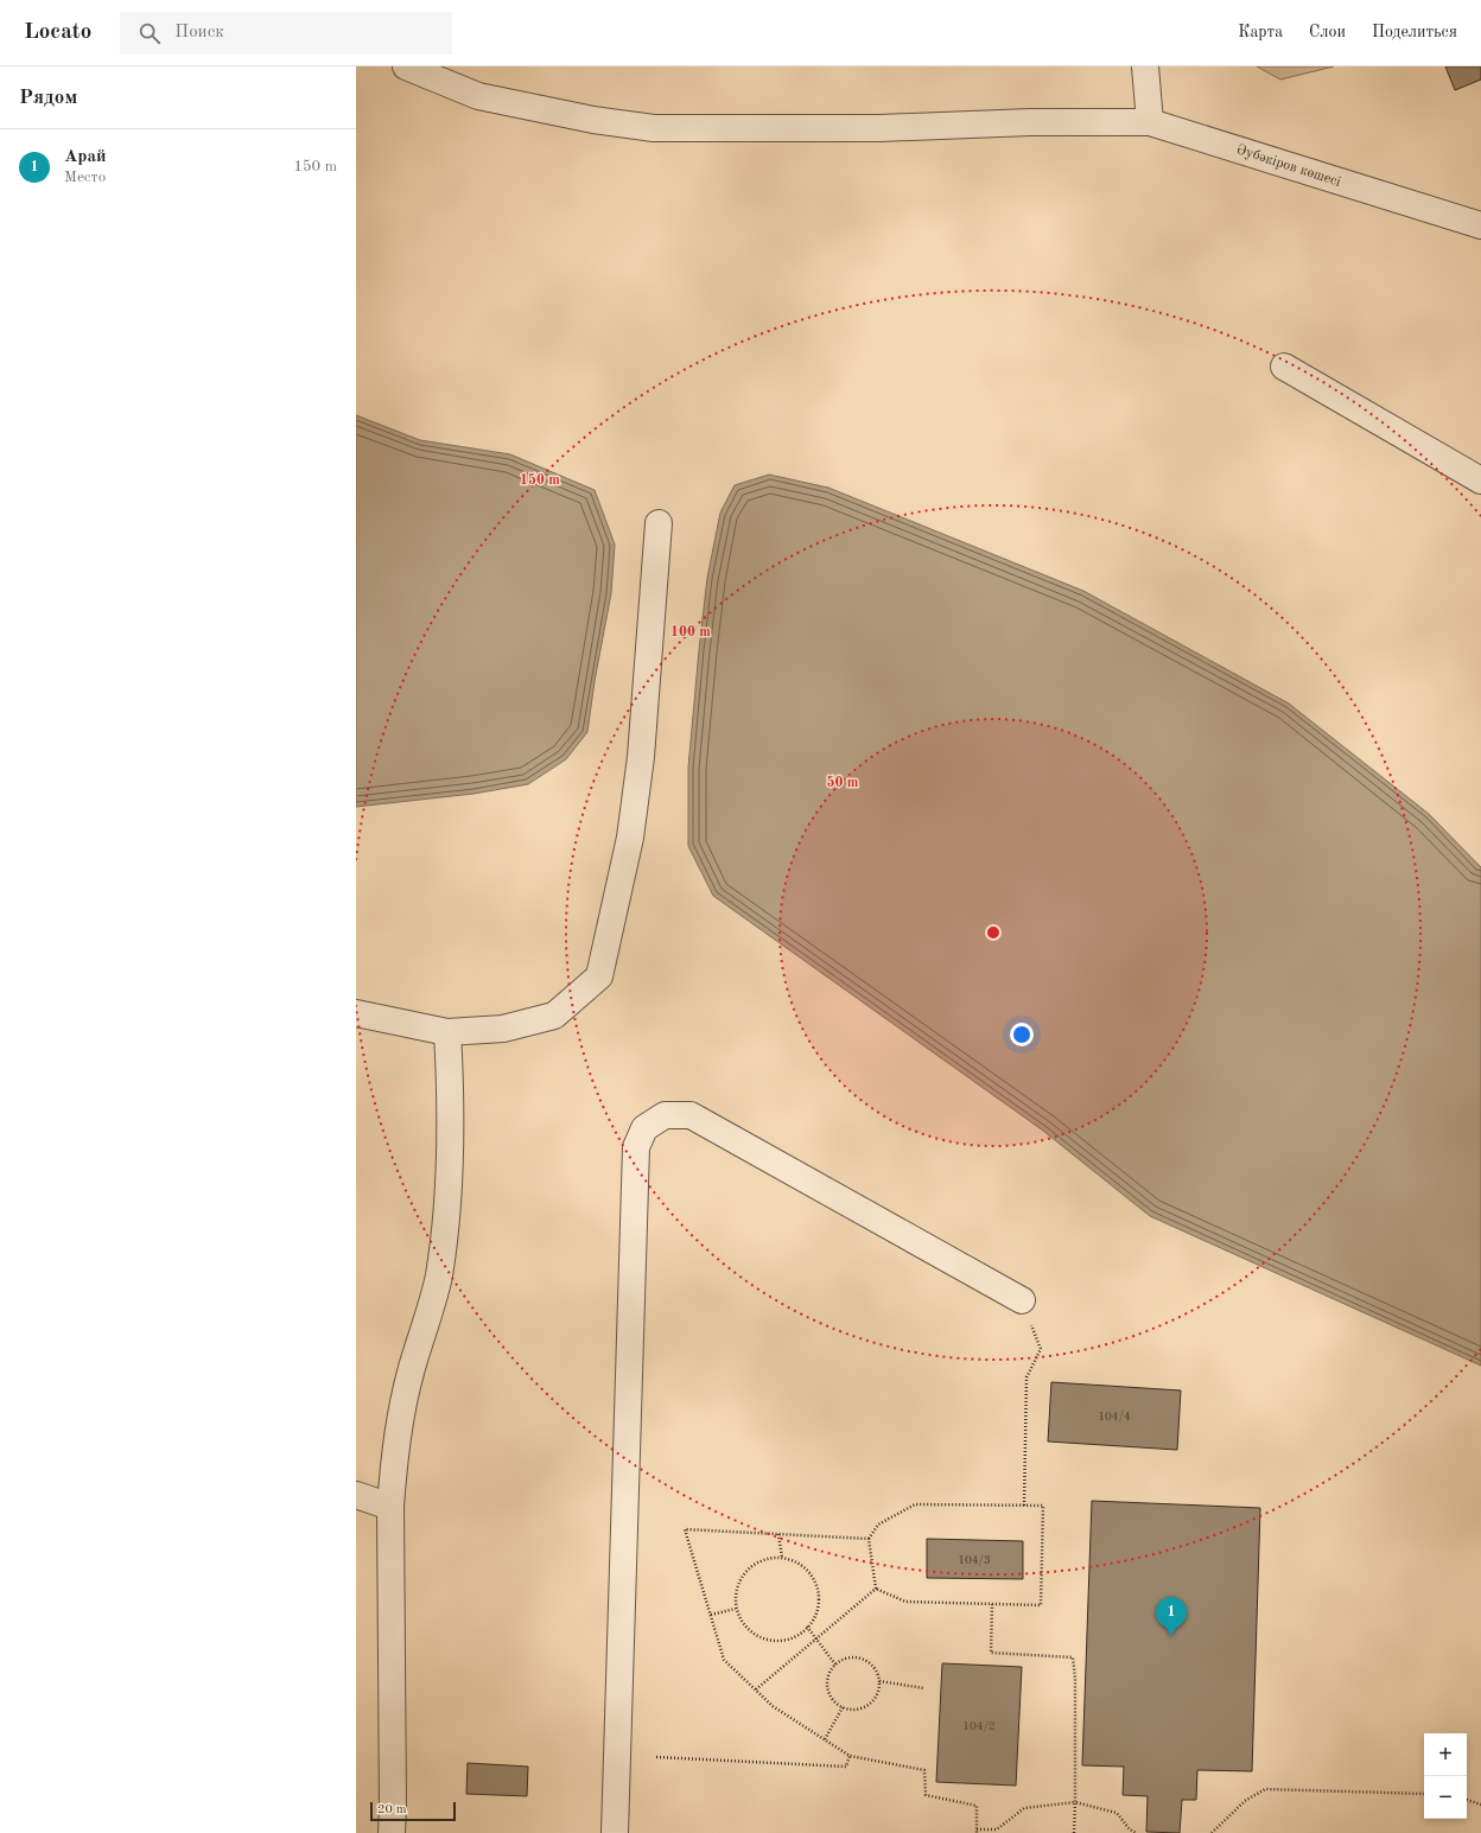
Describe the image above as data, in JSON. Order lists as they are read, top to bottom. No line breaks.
{"streets":{"street":["Әубәкіров көшесі"]},"house_numbers":["104/4","104/3","104/2"],"scale_bar":"20 m","page":{"header":"Locato","search":"Поиск","nav":["Карта","Слои","Поделиться"],"heading":"Рядом","list":[{"mark":"1","name":"Арай","note":"Место","value":"150 m"}],"pins":"1","map_buttons":["+","−"],"scale":"20 m"},"rings":["150 m","100 m","50 m"]}
